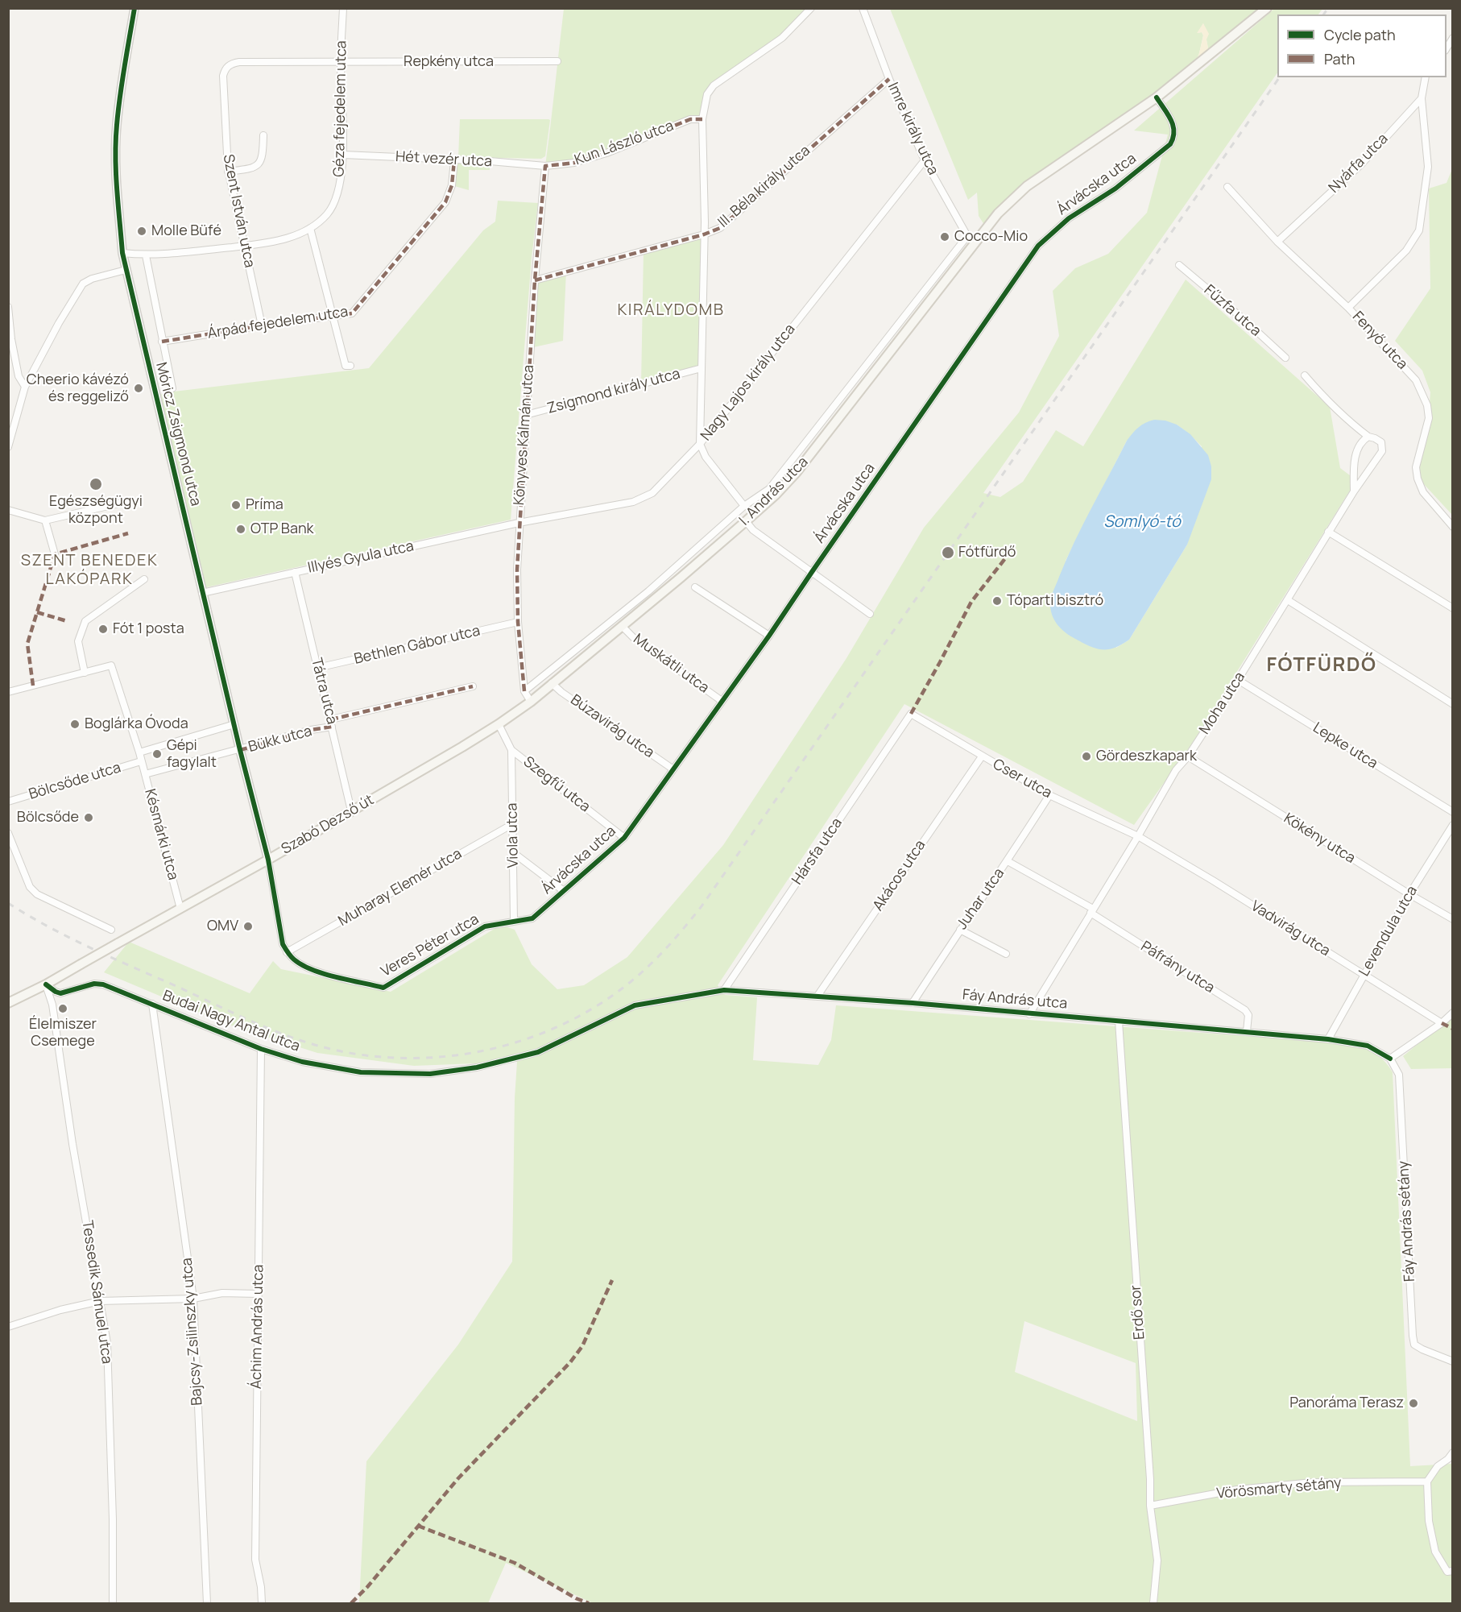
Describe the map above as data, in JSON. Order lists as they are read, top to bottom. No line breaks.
{"streets":{"main road":["I. András utca","Szabó Dezső út"],"street":["Repkény utca","Géza fejedelem utca","Imre király utca","Kun László utca","Hét vezér utca","Nyárfa utca","Árvácska utca","III. Béla király utca","Szent István utca","Fűzfa utca","Árpád fejedelem utca","Fenyő utca","Nagy Lajos király utca","Zsigmond király utca","Móricz Zsigmond utca","Könyves Kálmán utca","Illyés Gyula utca","Bethlen Gábor utca","Muskátli utca","Tátra utca","Moha utca","Búzavirág utca","Bükk utca","Lepke utca","Cser utca","Bölcsőde utca","Szegfű utca","Késmárki utca","Viola utca","Kökény utca","Hársfa utca","Akácos utca","Muharay Elemér utca","Juhar utca","Vadvirág utca","Levendula utca","Veres Péter utca","Páfrány utca","Fáy András utca","Budai Nagy Antal utca","Fáy András sétány","Tessedik Sámuel utca","Erdő sor","Áchim András utca","Bajcsy-Zsilinszky utca","Vörösmarty sétány"]},"crossings":[["Repkény utca","Géza fejedelem utca"],["Repkény utca","Szent István utca"],["Géza fejedelem utca","Hét vezér utca"],["Géza fejedelem utca","Szent István utca"],["Géza fejedelem utca","Móricz Zsigmond utca"],["Imre király utca","III. Béla király utca"],["Imre király utca","Nagy Lajos király utca"],["Imre király utca","I. András utca"],["Kun László utca","Hét vezér utca"],["Kun László utca","Könyves Kálmán utca"],["Hét vezér utca","Árpád fejedelem utca"],["Hét vezér utca","Könyves Kálmán utca"],["Nyárfa utca","Fenyő utca"],["Árvácska utca","I. András utca"],["Árvácska utca","Muskátli utca"],["Árvácska utca","Búzavirág utca"],["Árvácska utca","Szegfű utca"],["Árvácska utca","Viola utca"],["Árvácska utca","Veres Péter utca"],["III. Béla király utca","Könyves Kálmán utca"],["Szent István utca","Árpád fejedelem utca"],["Nagy Lajos király utca","Könyves Kálmán utca"],["Nagy Lajos király utca","Illyés Gyula utca"],["Zsigmond király utca","Könyves Kálmán utca"],["Móricz Zsigmond utca","Illyés Gyula utca"],["Móricz Zsigmond utca","Bükk utca"],["Móricz Zsigmond utca","Szabó Dezső út"],["Könyves Kálmán utca","I. András utca"],["Könyves Kálmán utca","Illyés Gyula utca"],["Könyves Kálmán utca","Bethlen Gábor utca"],["Könyves Kálmán utca","Szabó Dezső út"],["I. András utca","Muskátli utca"],["I. András utca","Búzavirág utca"],["I. András utca","Szabó Dezső út"],["Illyés Gyula utca","Tátra utca"],["Bethlen Gábor utca","Tátra utca"],["Tátra utca","Bükk utca"],["Tátra utca","Szabó Dezső út"],["Moha utca","Lepke utca"],["Moha utca","Cser utca"],["Moha utca","Kökény utca"],["Moha utca","Vadvirág utca"],["Moha utca","Páfrány utca"],["Moha utca","Fáy András utca"],["Bükk utca","Késmárki utca"],["Cser utca","Hársfa utca"],["Cser utca","Akácos utca"],["Cser utca","Juhar utca"],["Cser utca","Vadvirág utca"],["Bölcsőde utca","Késmárki utca"],["Szegfű utca","Szabó Dezső út"],["Szegfű utca","Viola utca"],["Szabó Dezső út","Késmárki utca"],["Szabó Dezső út","Budai Nagy Antal utca"],["Szabó Dezső út","Tessedik Sámuel utca"],["Viola utca","Muharay Elemér utca"],["Viola utca","Veres Péter utca"],["Kökény utca","Levendula utca"],["Hársfa utca","Fáy András utca"],["Akácos utca","Fáy András utca"],["Muharay Elemér utca","Veres Péter utca"],["Juhar utca","Fáy András utca"],["Vadvirág utca","Levendula utca"],["Levendula utca","Fáy András utca"],["Páfrány utca","Fáy András utca"],["Fáy András utca","Budai Nagy Antal utca"],["Fáy András utca","Fáy András sétány"],["Fáy András utca","Erdő sor"],["Budai Nagy Antal utca","Tessedik Sámuel utca"],["Budai Nagy Antal utca","Áchim András utca"],["Budai Nagy Antal utca","Bajcsy-Zsilinszky utca"],["Erdő sor","Vörösmarty sétány"]],"districts":["KIRÁLYDOMB","SZENT BENEDEK LAKÓPARK","FÓTFÜRDŐ"],"water":["Somlyó-tó"],"places":["Molle Büfé","Cocco-Mio","Cheerio kávézó és reggeliző","Egészségügyi központ","Príma","OTP Bank","Fótfürdő","Tóparti bisztró","Fót 1 posta","Boglárka Óvoda","Gépi fagylalt","Gördeszkapark","Bölcsőde","OMV","Élelmiszer Csemege","Panoráma Terasz"],"legend":["Cycle path","Path"]}
